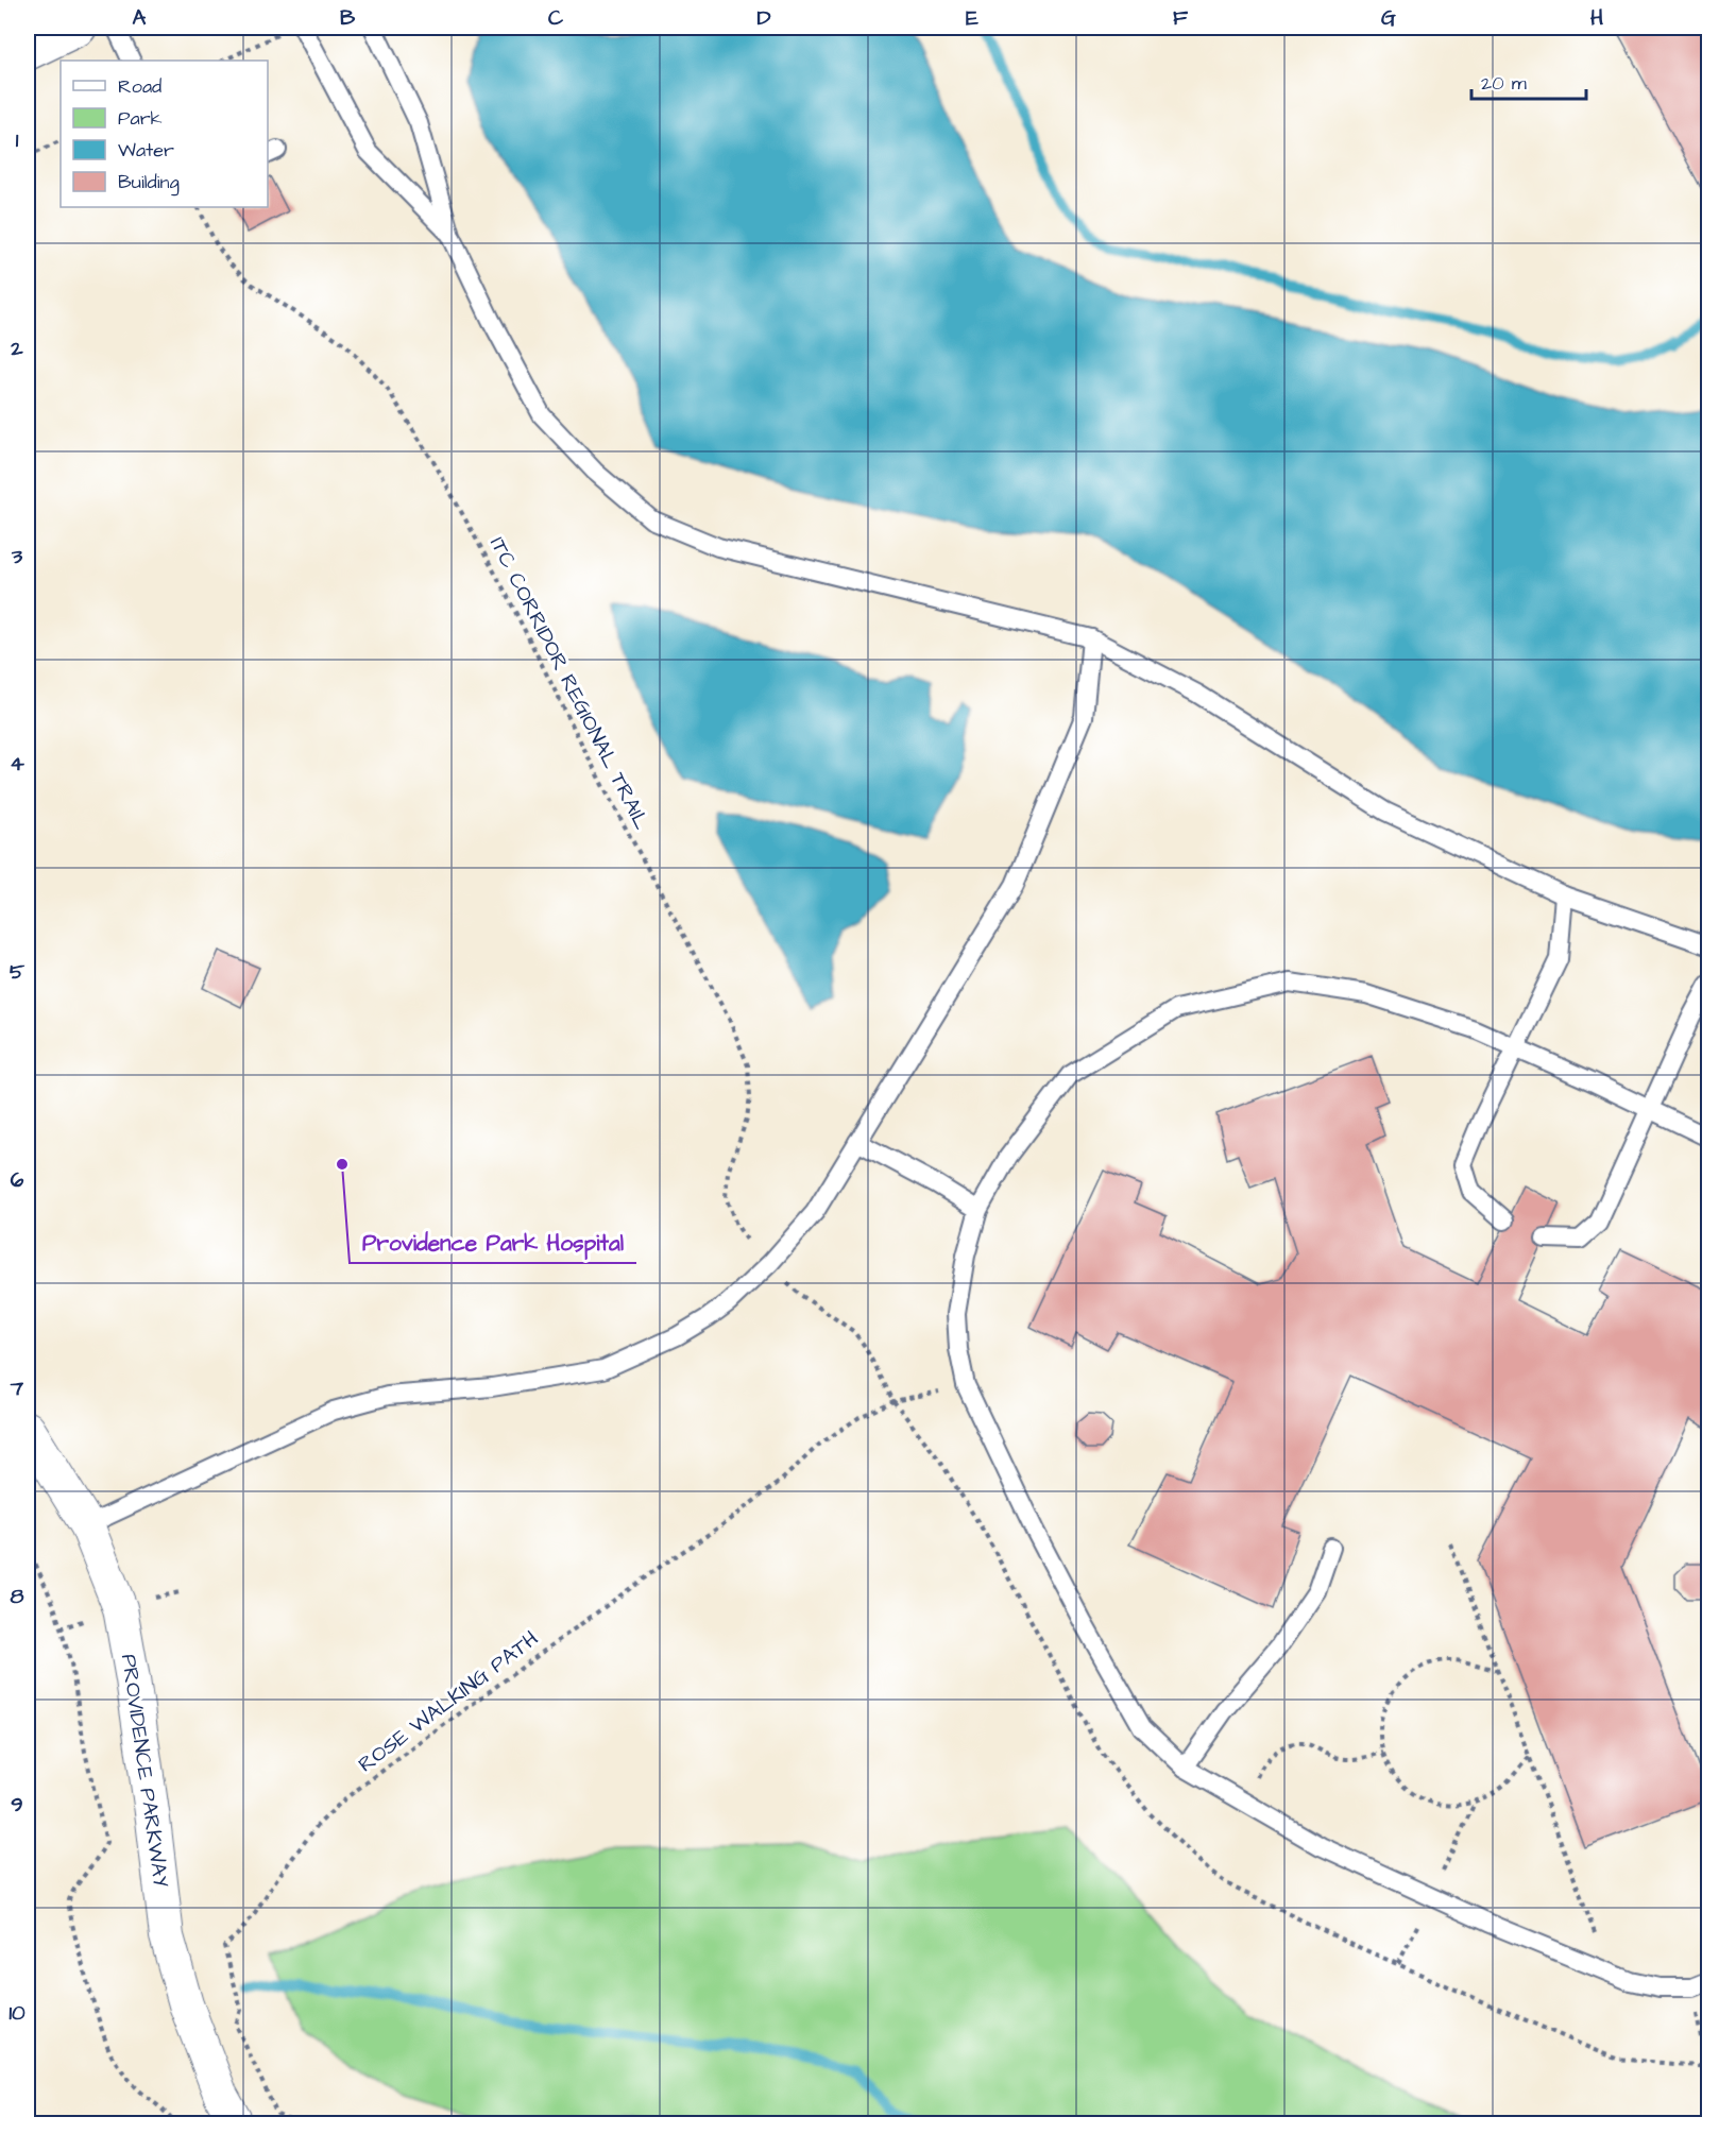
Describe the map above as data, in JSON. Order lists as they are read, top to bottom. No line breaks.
{"streets":{"street":["PROVIDENCE PARKWAY"],"path":["ITC CORRIDOR REGIONAL TRAIL","ROSE WALKING PATH"]},"places":["Providence Park Hospital"],"legend":["Road","Park","Water","Building"],"scale_bar":"20 m","grid":{"columns":["A","B","C","D","E","F","G","H"],"rows":["1","2","3","4","5","6","7","8","9","10"]}}
